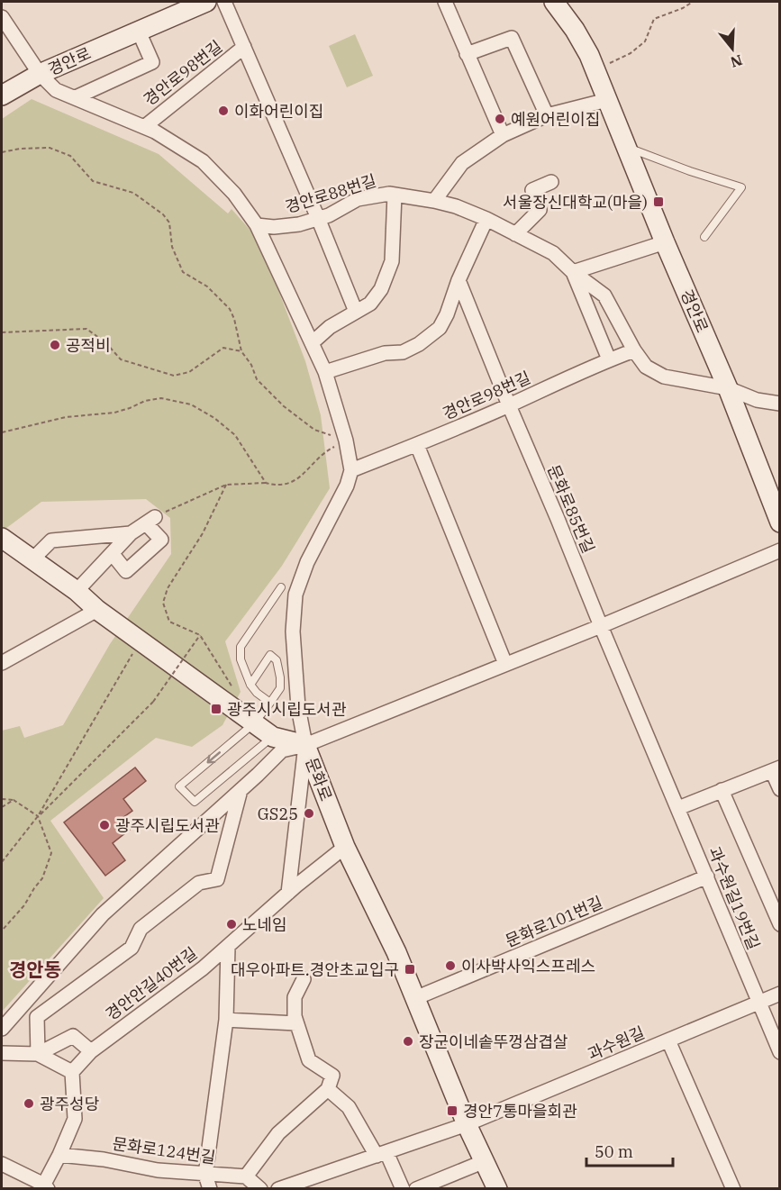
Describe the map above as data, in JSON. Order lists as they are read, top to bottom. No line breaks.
{"streets":{"street":["경안로","경안로98번길","경안로88번길","문화로85번길","문화로","과수원길19번길","문화로101번길","경안안길40번길","과수원길","문화로124번길"]},"crossings":[["경안로","경안로88번길"],["경안로98번길","경안로88번길"],["경안로98번길","문화로85번길"],["문화로85번길","과수원길19번길"],["문화로","문화로101번길"],["문화로","경안안길40번길"],["문화로","과수원길"],["과수원길19번길","문화로101번길"],["과수원길19번길","과수원길"]],"districts":["경안동"],"places":{"other":["이화어린이집","예원어린이집","공적비","GS25","광주시립도서관","노네임","이사박사익스프레스","장군이네솥뚜껑삼겹살","광주성당"],"transit":["서울장신대학교(마을)","광주시시립도서관","대우아파트.경안초교입구","경안7통마을회관"]},"scale_bar":"50 m","north":"bottom"}
